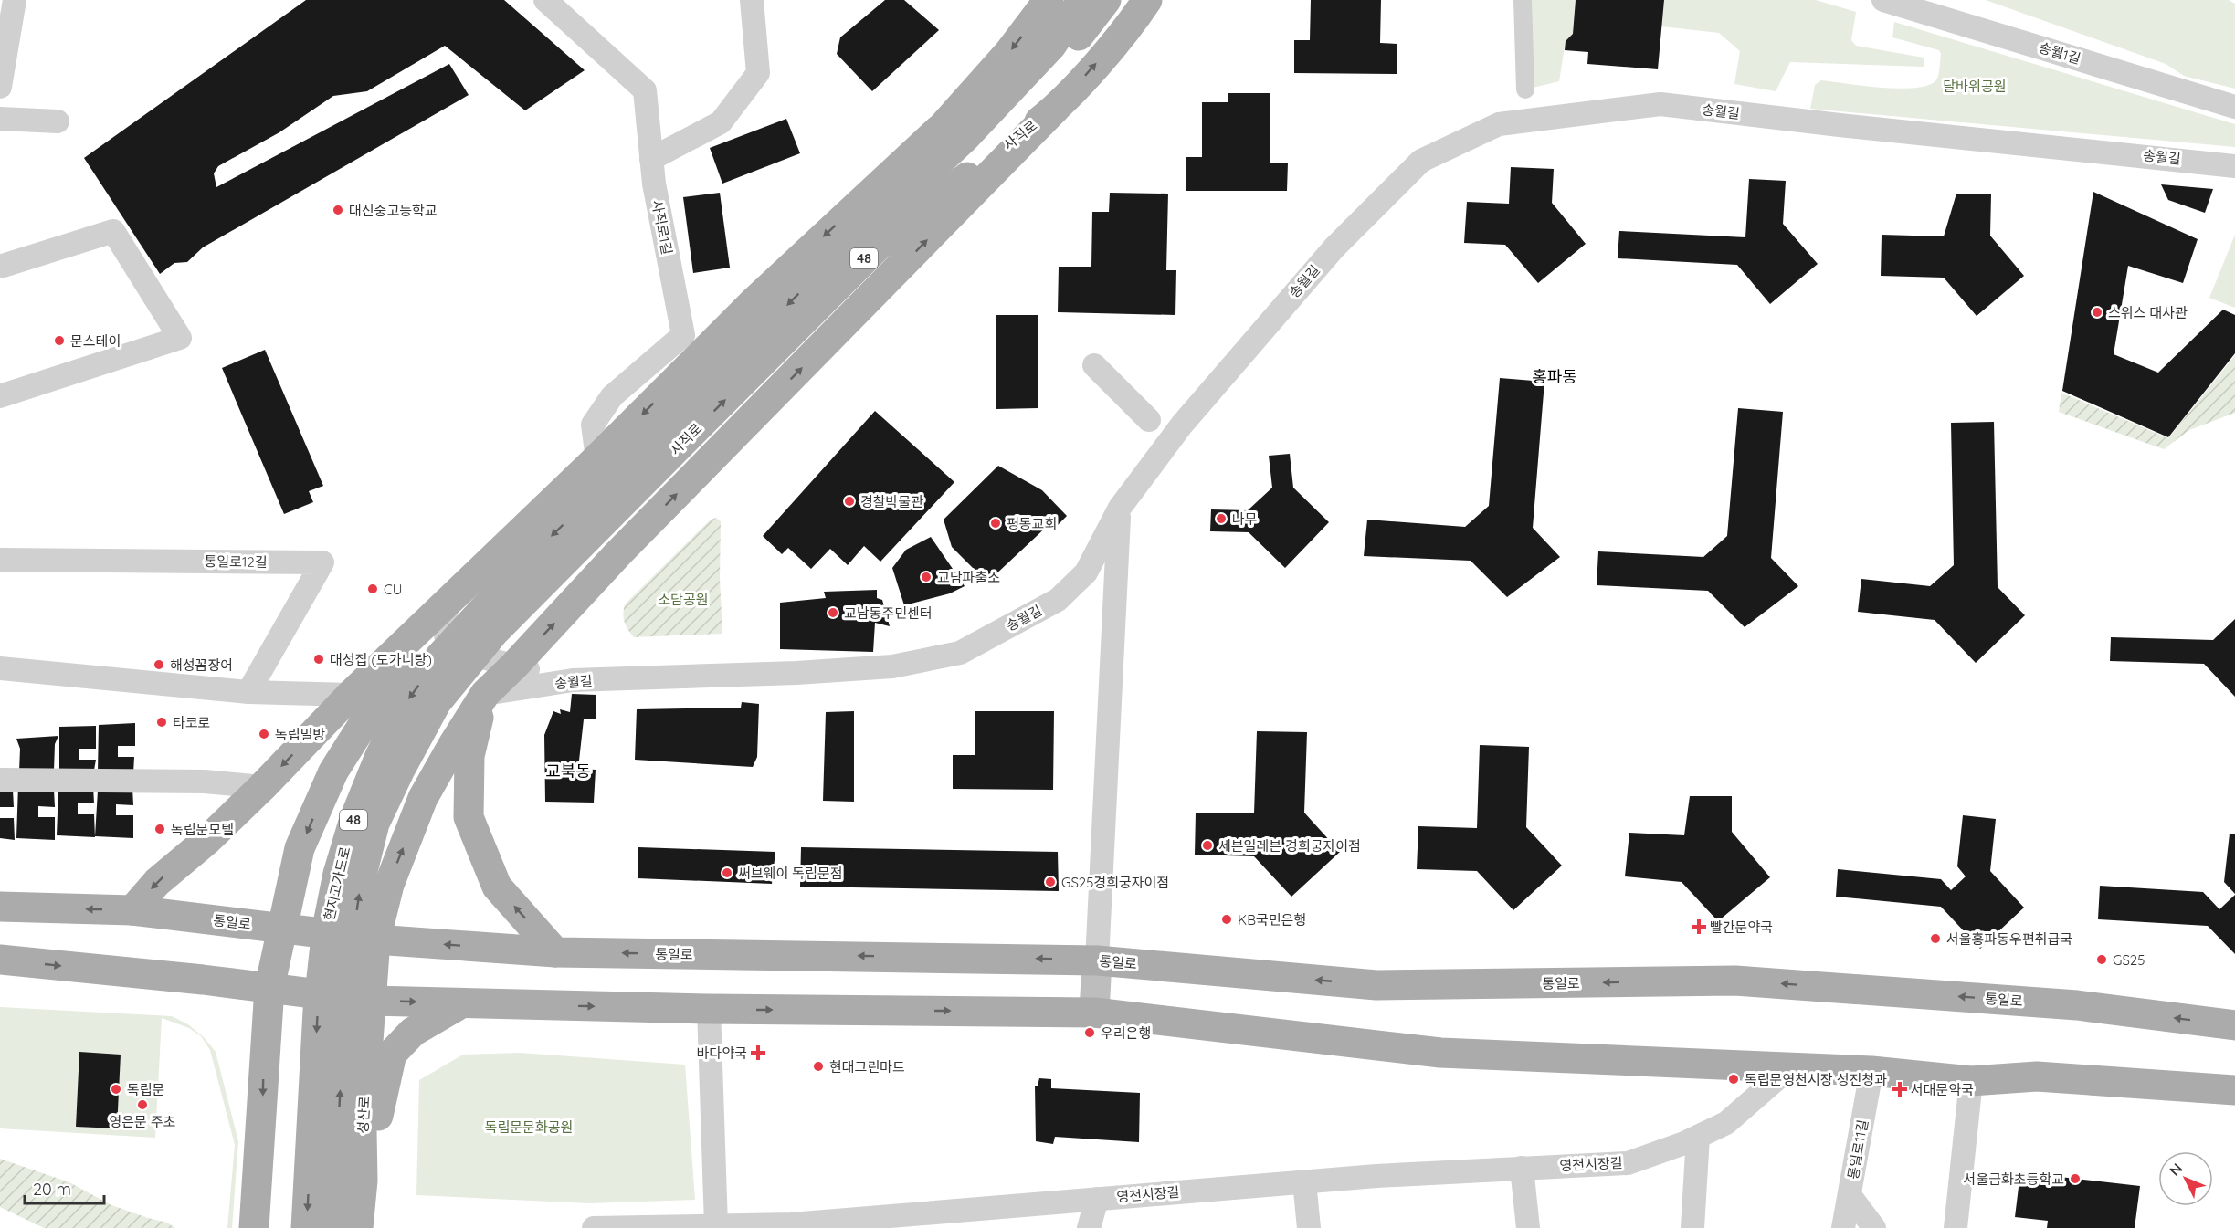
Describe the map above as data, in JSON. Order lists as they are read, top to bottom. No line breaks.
{"streets":{"main road":["사직로","48","현저고가도로","통일로","성산로"],"street":["송월1길","송월길","사직로1길","통일로12길","통일로11길","영천시장길"]},"crossings":[["송월길","성산로"],["사직로","현저고가도로"],["사직로","성산로"],["통일로","성산로"]],"districts":["홍파동","교북동"],"parks":["달바위공원","소담공원","독립문문화공원"],"places":{"other":["대신중고등학교","스위스 대사관","문스테이","경찰박물관","나무","평동교회","교남파출소","CU","교남동주민센터","대성집 (도가니탕)","해성꼼장어","타코로","독립밀방","독립문모텔","세븐일레븐 경희궁자이점","써브웨이 독립문점","GS25경희궁자이점","KB국민은행","서울홍파동우편취급국","GS25","우리은행","현대그린마트","독립문영천시장 성진청과","독립문","영은문 주초","서울금화초등학교"],"health":["빨간문약국","바다약국","서대문약국"]},"scale_bar":"20 m","north":"top left"}
